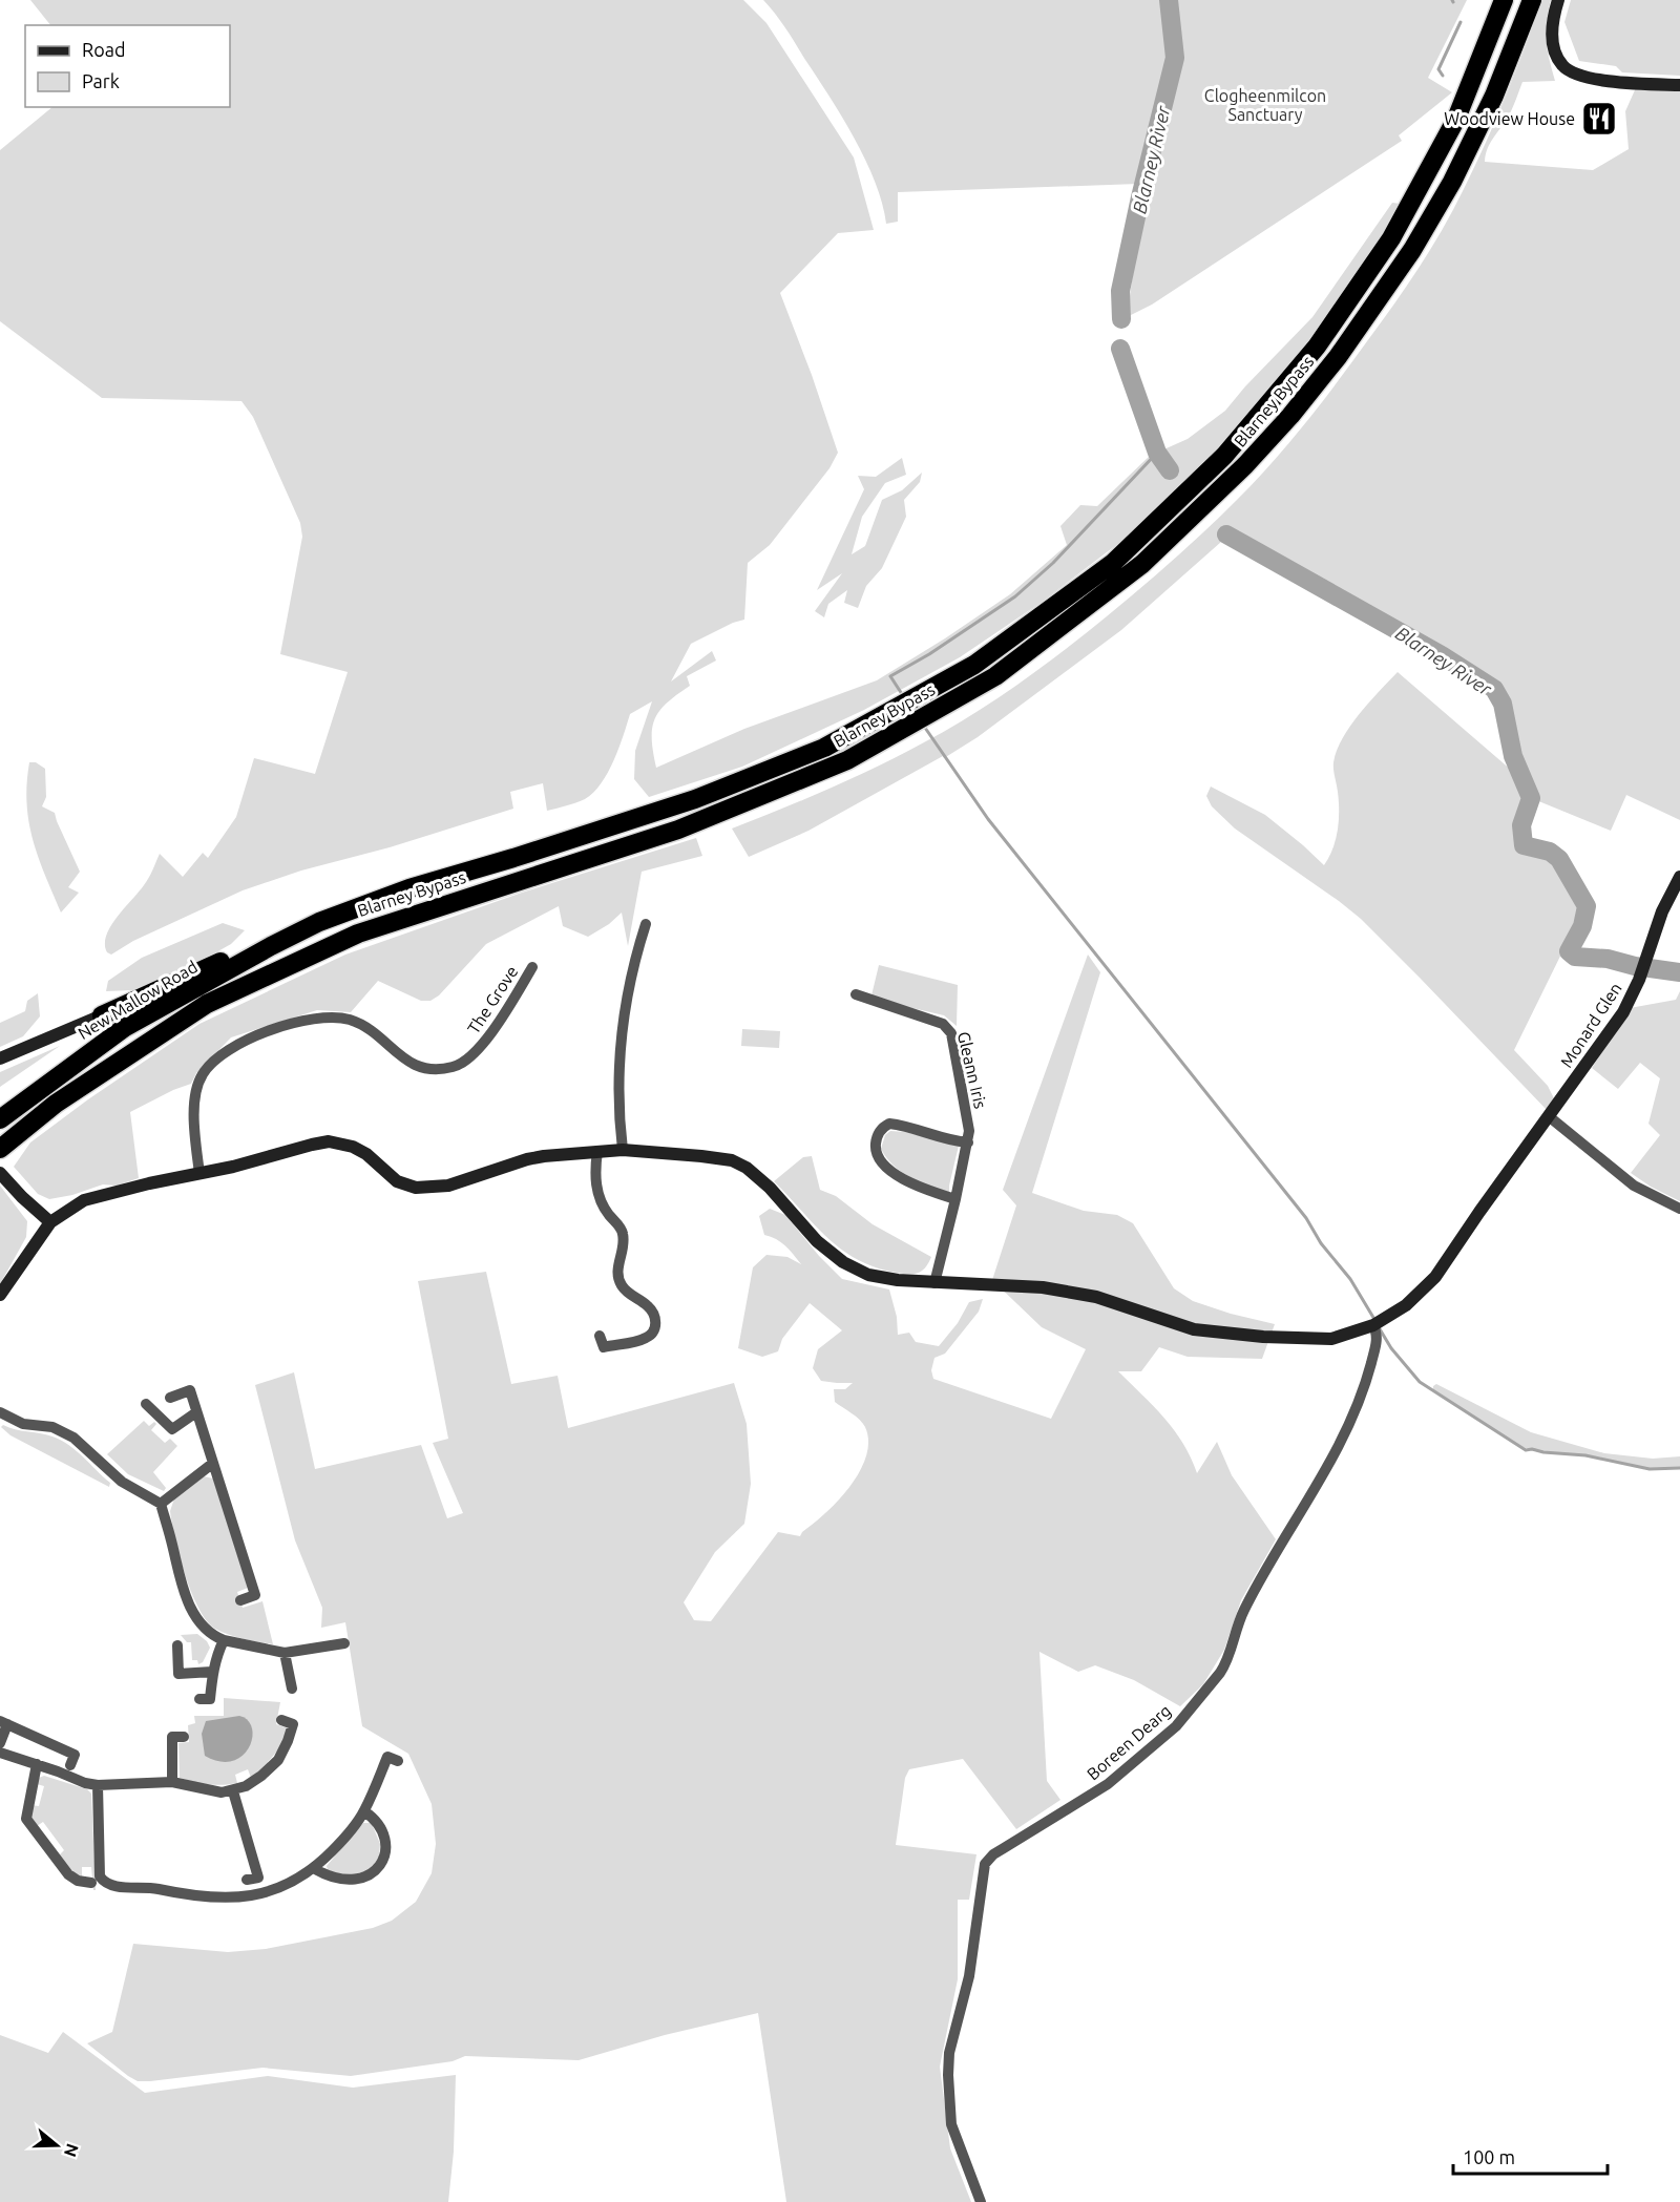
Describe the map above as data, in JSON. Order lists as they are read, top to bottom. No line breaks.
{"streets":{"highway":["Blarney Bypass","New Mallow Road"],"street":["The Grove","Monard Glen","Gleann Iris","Boreen Dearg"]},"crossings":[["Blarney Bypass","New Mallow Road"],["The Grove","Monard Glen"],["Monard Glen","Gleann Iris"],["Monard Glen","Boreen Dearg"]],"water":["Blarney River"],"parks":["Clogheenmilcon Sanctuary"],"places":{"restaurant":["Woodview House"]},"legend":["Road","Park"],"scale_bar":"100 m","north":"right"}
